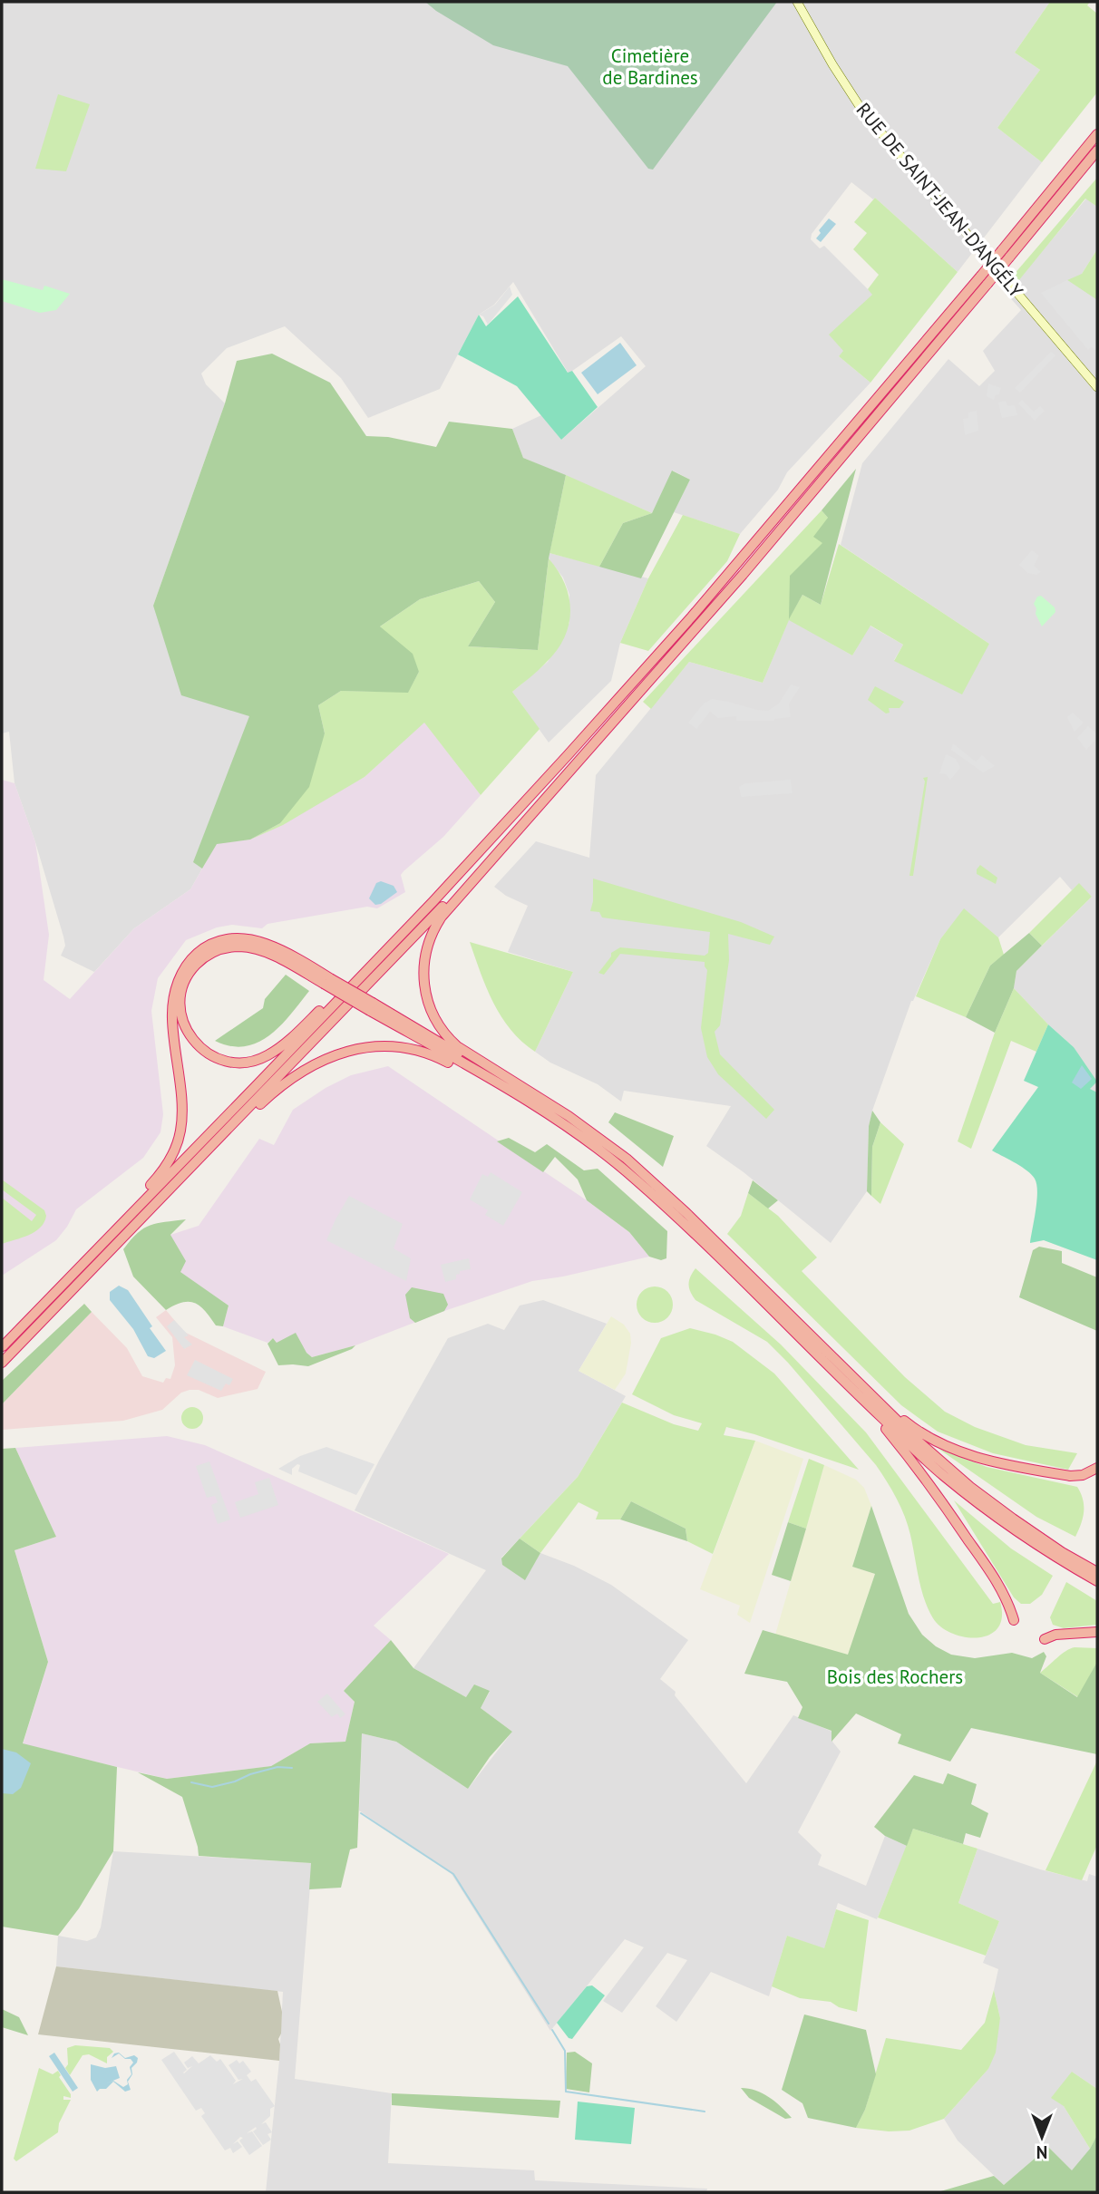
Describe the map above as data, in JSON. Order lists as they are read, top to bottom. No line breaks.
{"streets":{"main road":["RUE DE SAINT-JEAN-D'ANGÉLY"]},"parks":["Cimetière de Bardines","Bois des Rochers"],"north":"bottom"}
